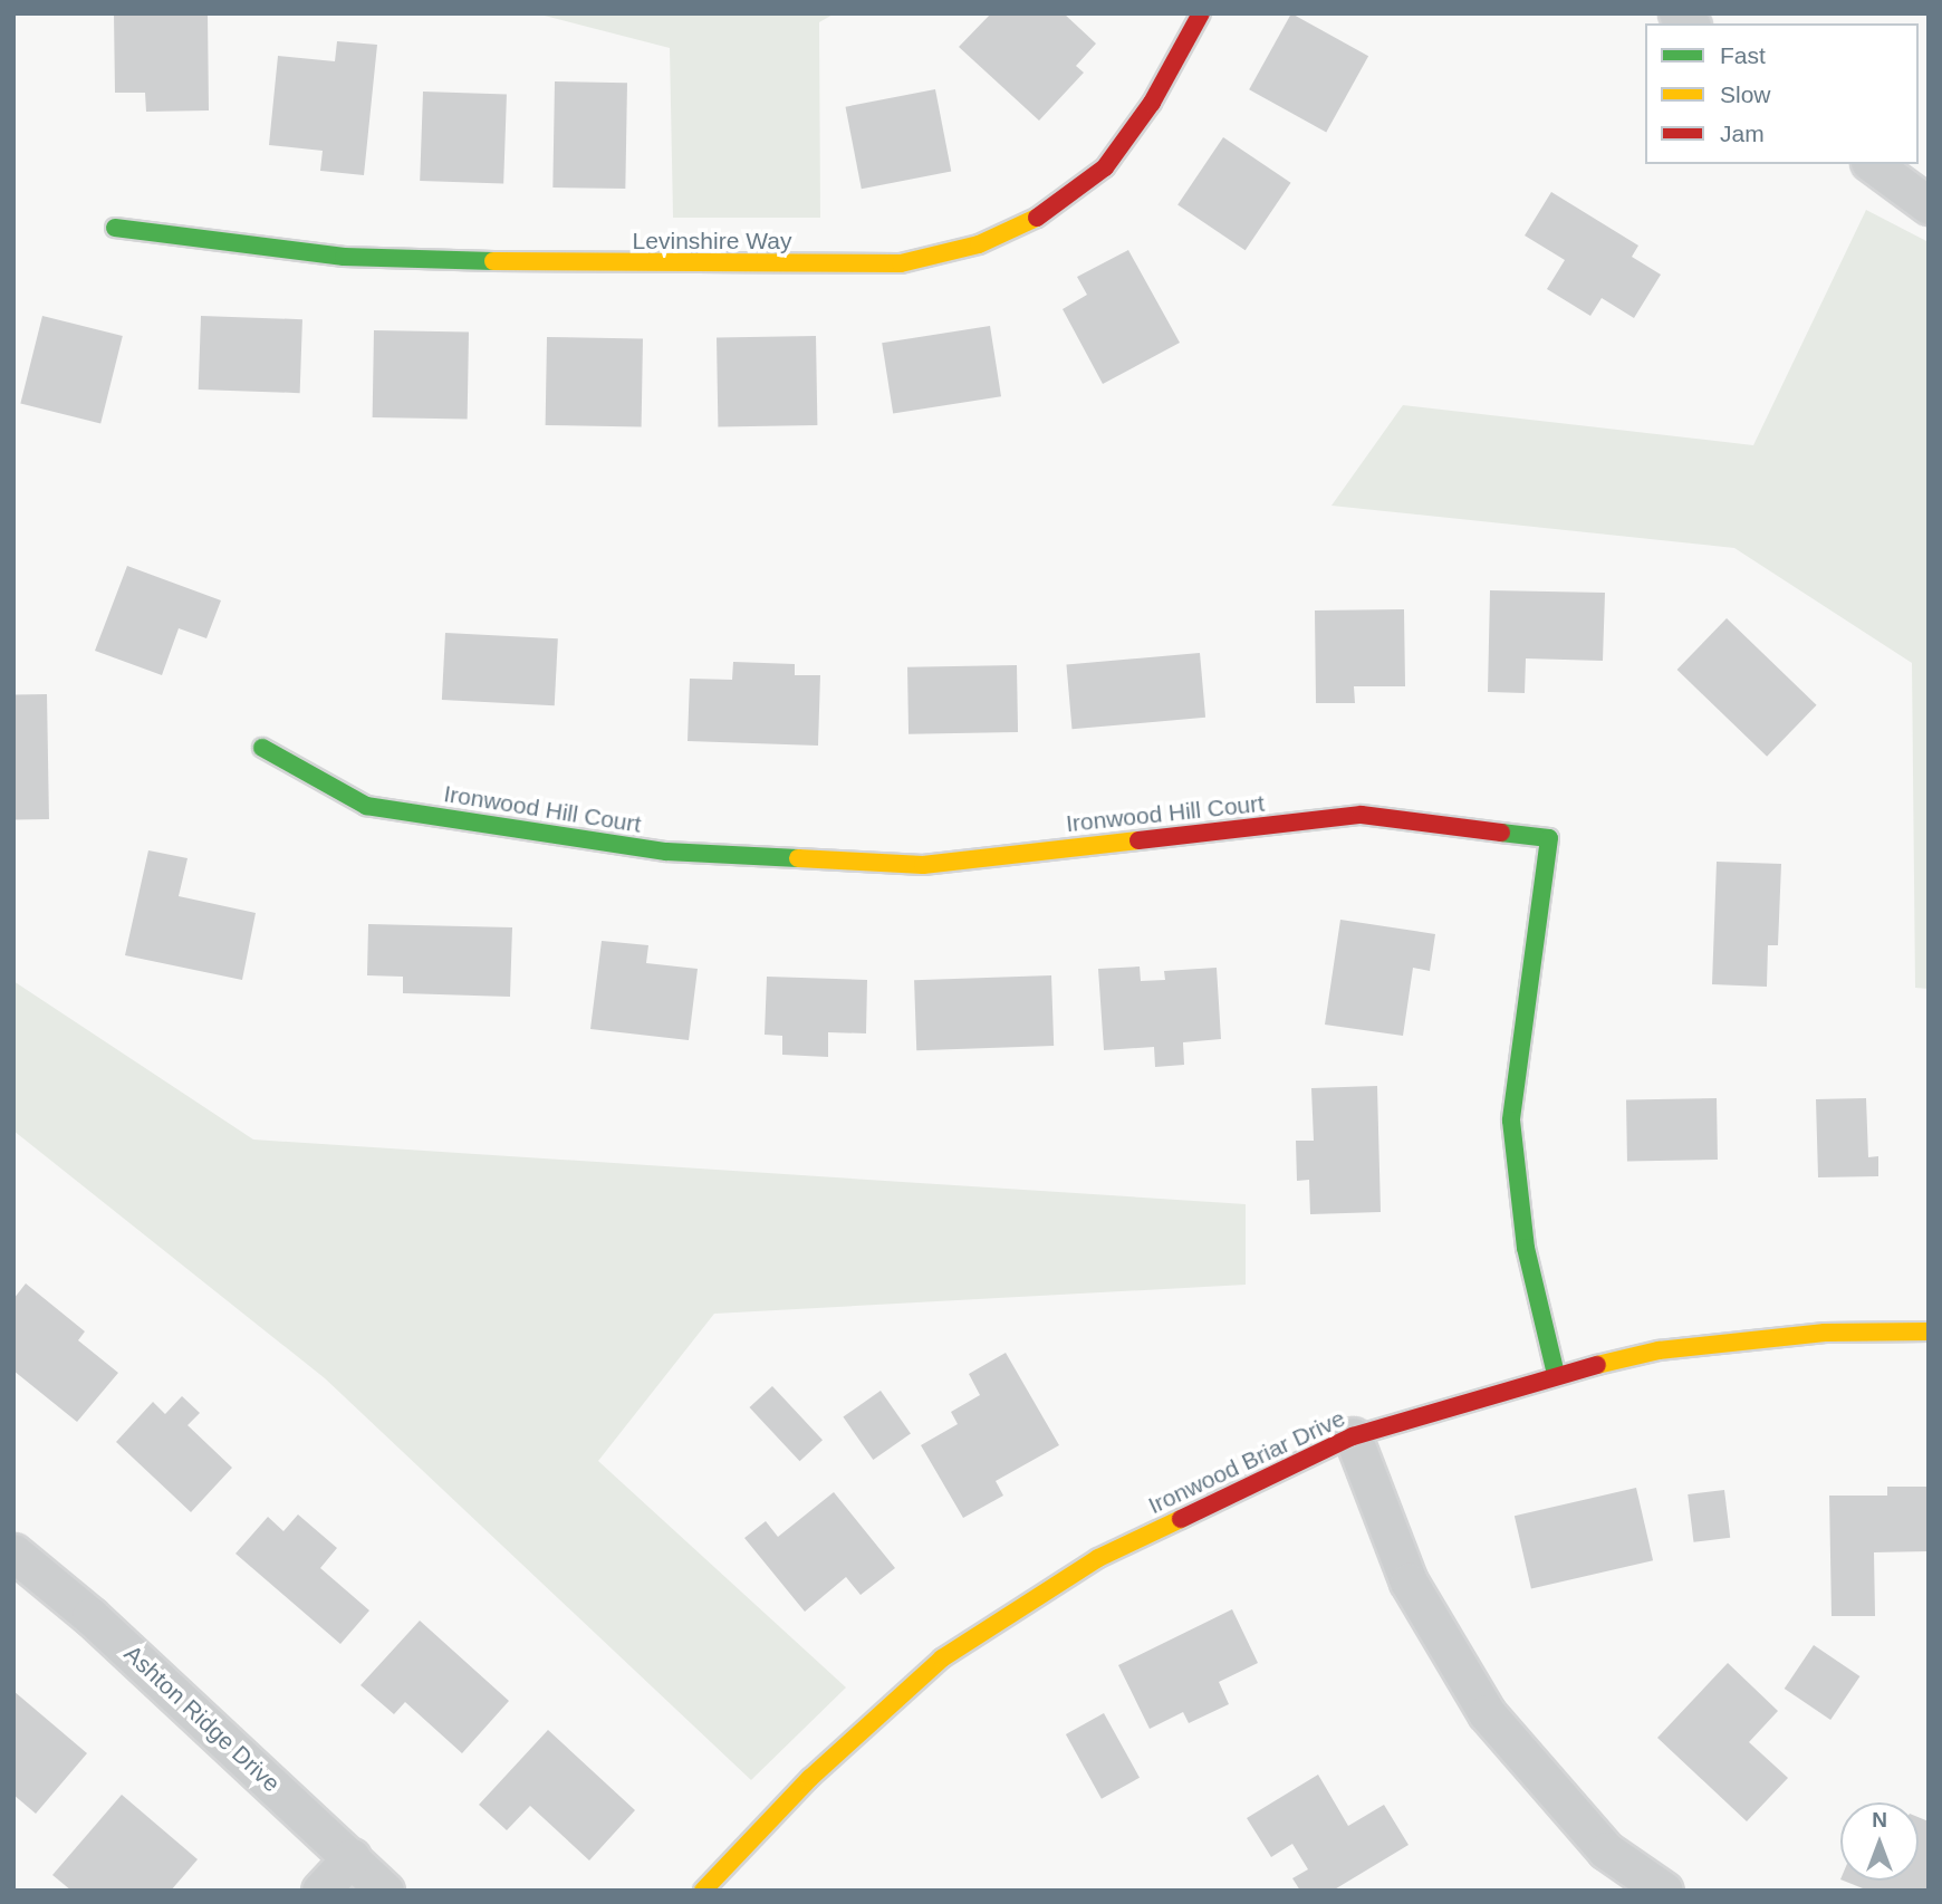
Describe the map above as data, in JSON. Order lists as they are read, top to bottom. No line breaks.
{"streets":{"street":["Levinshire Way","Ironwood Hill Court","Ironwood Briar Drive","Ashton Ridge Drive"]},"crossings":[["Ironwood Hill Court","Ironwood Briar Drive"]],"legend":["Fast","Slow","Jam"],"north":"top"}
